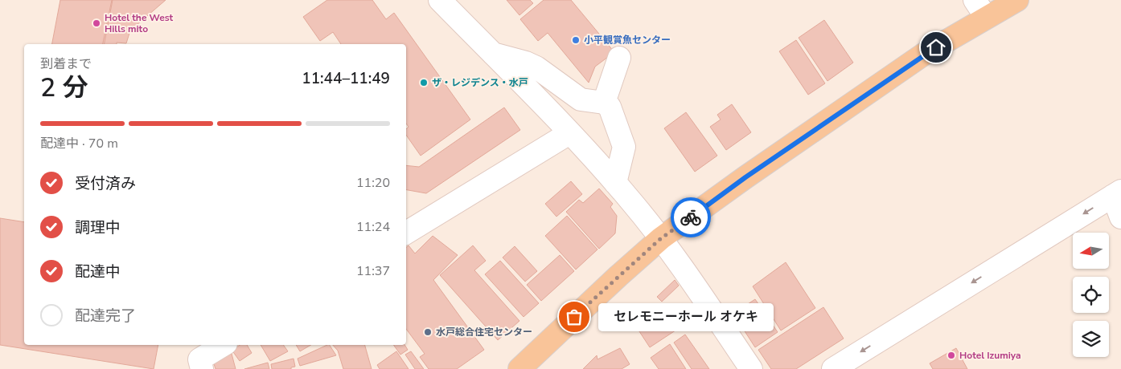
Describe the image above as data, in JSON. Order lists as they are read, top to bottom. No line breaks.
{"places":["Hotel the West Hills mito","小平観賞魚センター","ザ・レジデンス・水戸","セレモニーホール オケキ","水戸総合住宅センター","Hotel Izumiya"],"north":"left","page":{"heading":["2 分","到着まで","11:44–11:49"],"bar":"配達中 · 70 m","list":[["受付済み","11:20"],["調理中","11:24"],["配達中","11:37"],"配達完了"],"bubble":"セレモニーホール オケキ"}}
